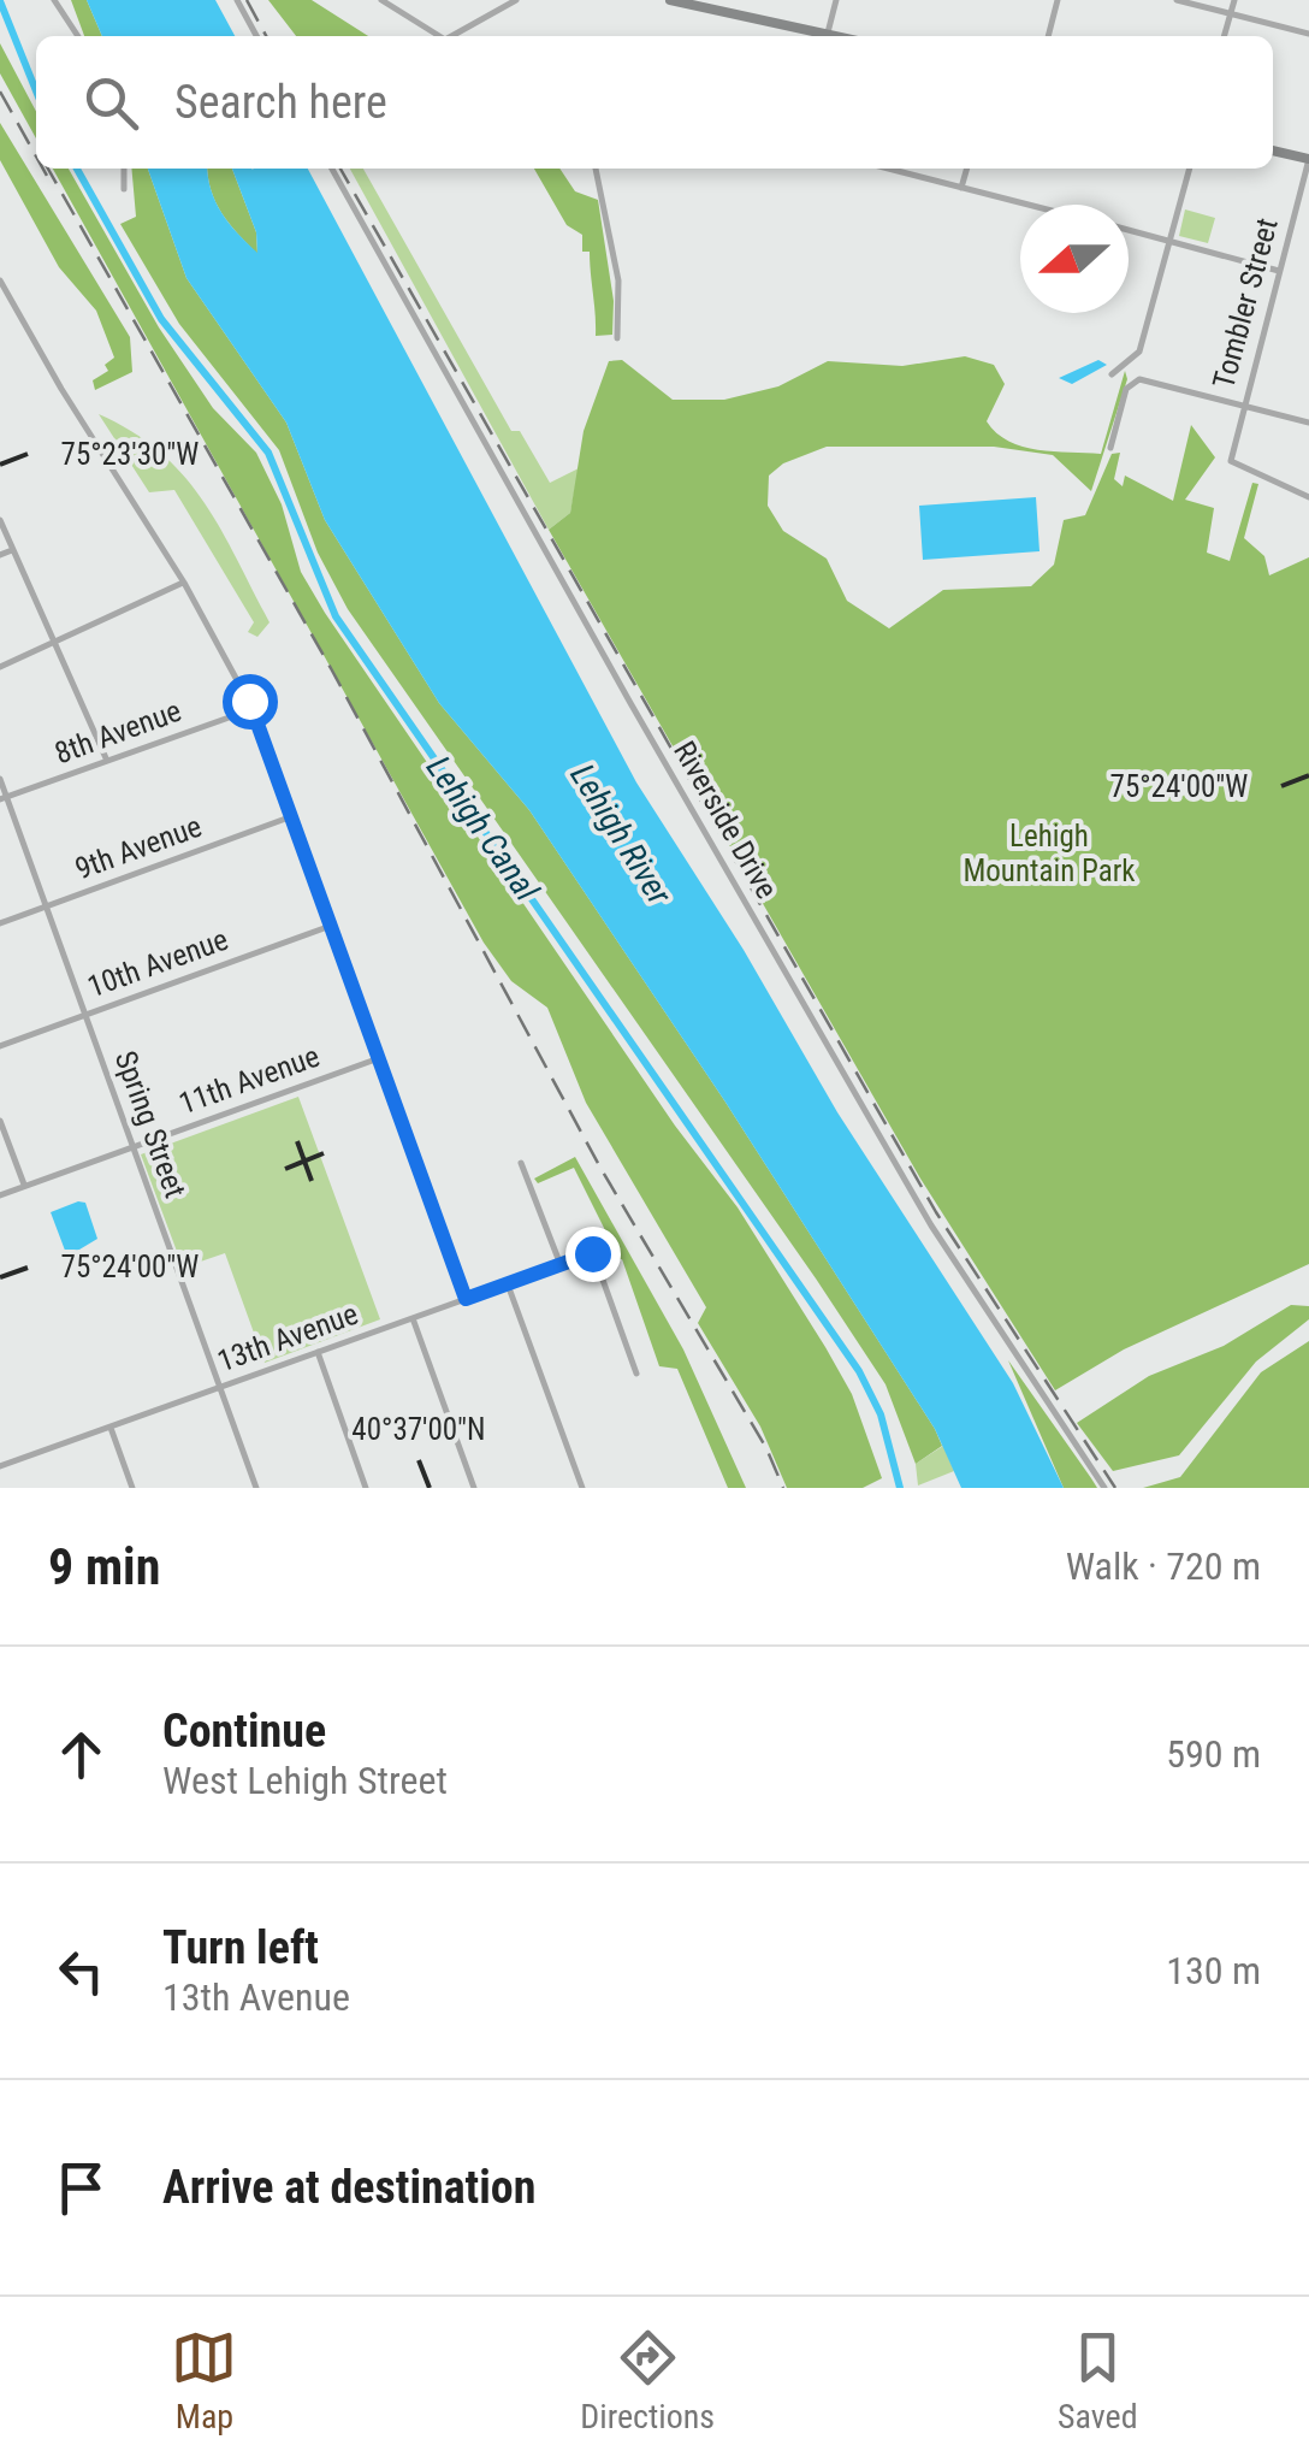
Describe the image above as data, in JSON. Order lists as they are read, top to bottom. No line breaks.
{"streets":{"street":["Tombler Street","8th Avenue","Riverside Drive","9th Avenue","10th Avenue","11th Avenue","Spring Street","13th Avenue"]},"crossings":[["8th Avenue","Spring Street"],["9th Avenue","Spring Street"],["10th Avenue","Spring Street"],["11th Avenue","Spring Street"],["Spring Street","13th Avenue"]],"water":["Lehigh Canal","Lehigh River"],"parks":["Lehigh Mountain Park"],"north":"left","page":{"search":"Search here","heading":["9 min","Walk · 720 m"],"list":[["Continue","West Lehigh Street","590 m"],["Turn left","13th Avenue","130 m"],"Arrive at destination"],"nav":["Map","Directions","Saved"]},"coordinates":["75°23'30\"W","75°24'00\"W","40°37'00\"N"]}
